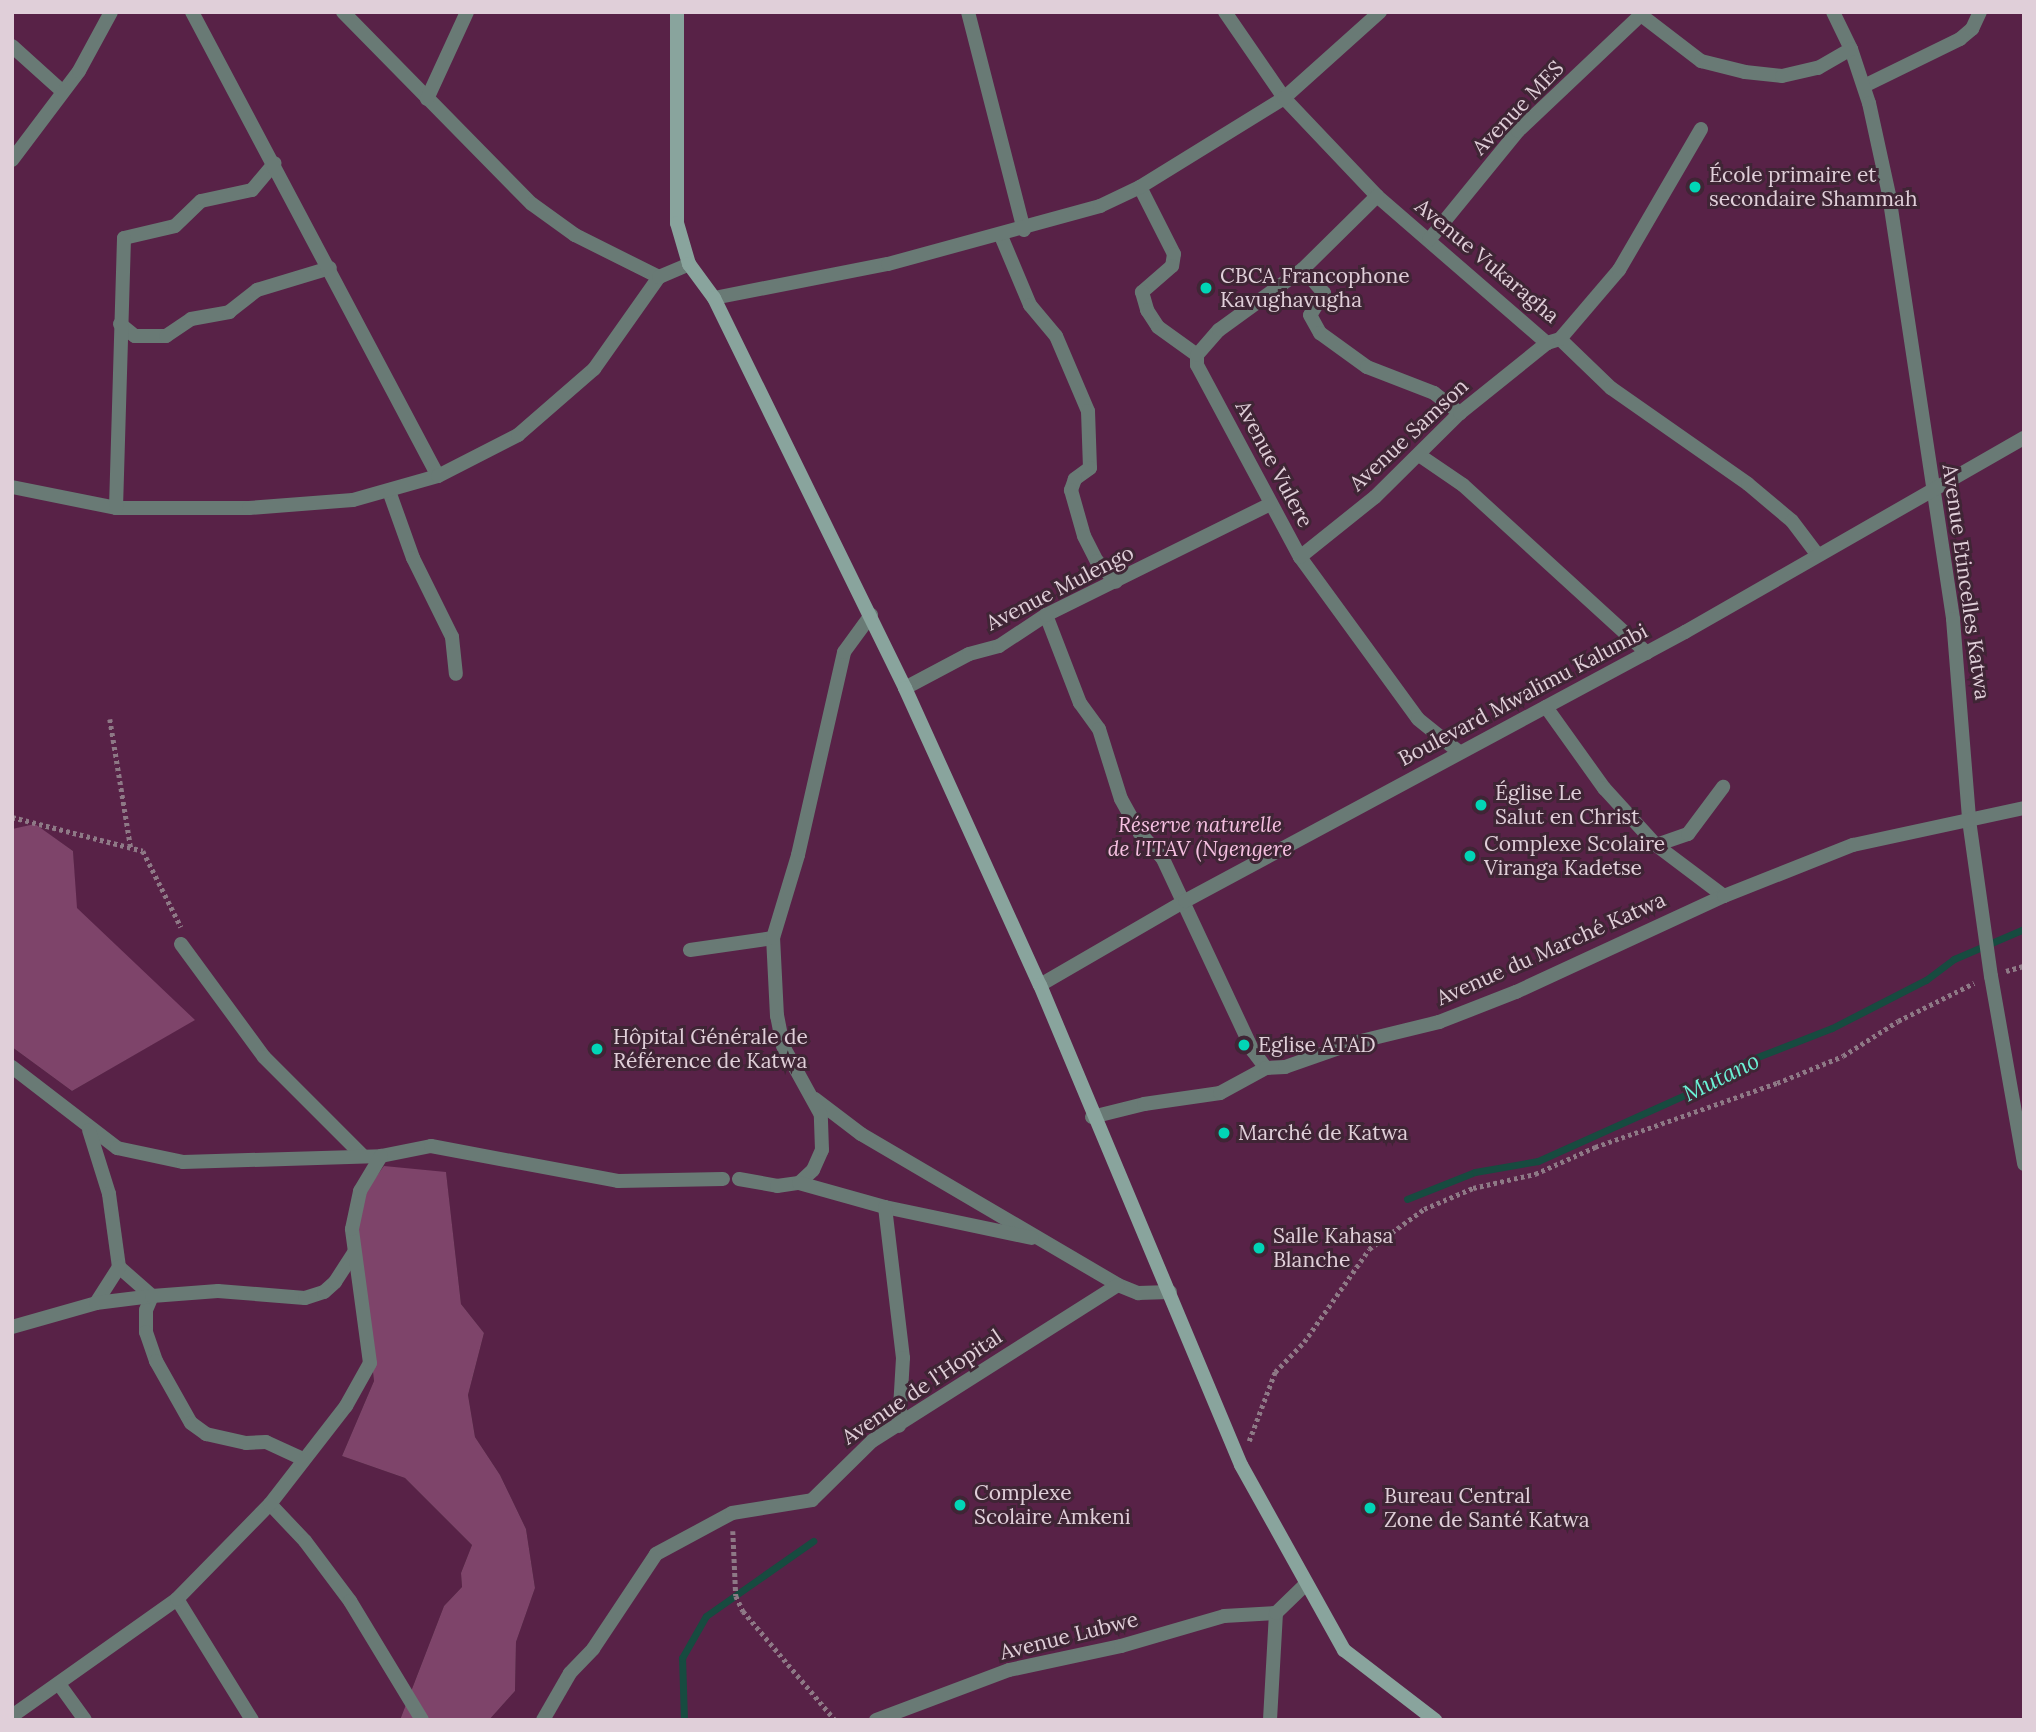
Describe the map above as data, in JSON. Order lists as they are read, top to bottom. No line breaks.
{"streets":{"street":["Avenue MES","Avenue Vukaragha","Avenue Samson","Avenue Vulere","Avenue Etincelles Katwa","Avenue Mulengo","Boulevard Mwalimu Kalumbi","Avenue du Marché Katwa","Avenue de l'Hopital","Avenue Lubwe"]},"crossings":[["Avenue MES","Avenue Vukaragha"],["Avenue Vukaragha","Avenue Samson"],["Avenue Vukaragha","Boulevard Mwalimu Kalumbi"],["Avenue Samson","Avenue Vulere"],["Avenue Vulere","Avenue Mulengo"],["Avenue Vulere","Boulevard Mwalimu Kalumbi"],["Avenue Etincelles Katwa","Boulevard Mwalimu Kalumbi"],["Avenue Etincelles Katwa","Avenue du Marché Katwa"]],"water":["Mutano"],"parks":["Réserve naturelle de l'ITAV (Ngengere"],"places":["École primaire et secondaire Shammah","CBCA Francophone Kavughavugha","Église Le Salut en Christ","Complexe Scolaire Viranga Kadetse","Eglise ATAD","Hôpital Générale de Référence de Katwa","Marché de Katwa","Salle Kahasa Blanche","Complexe Scolaire Amkeni","Bureau Central Zone de Santé Katwa"]}
